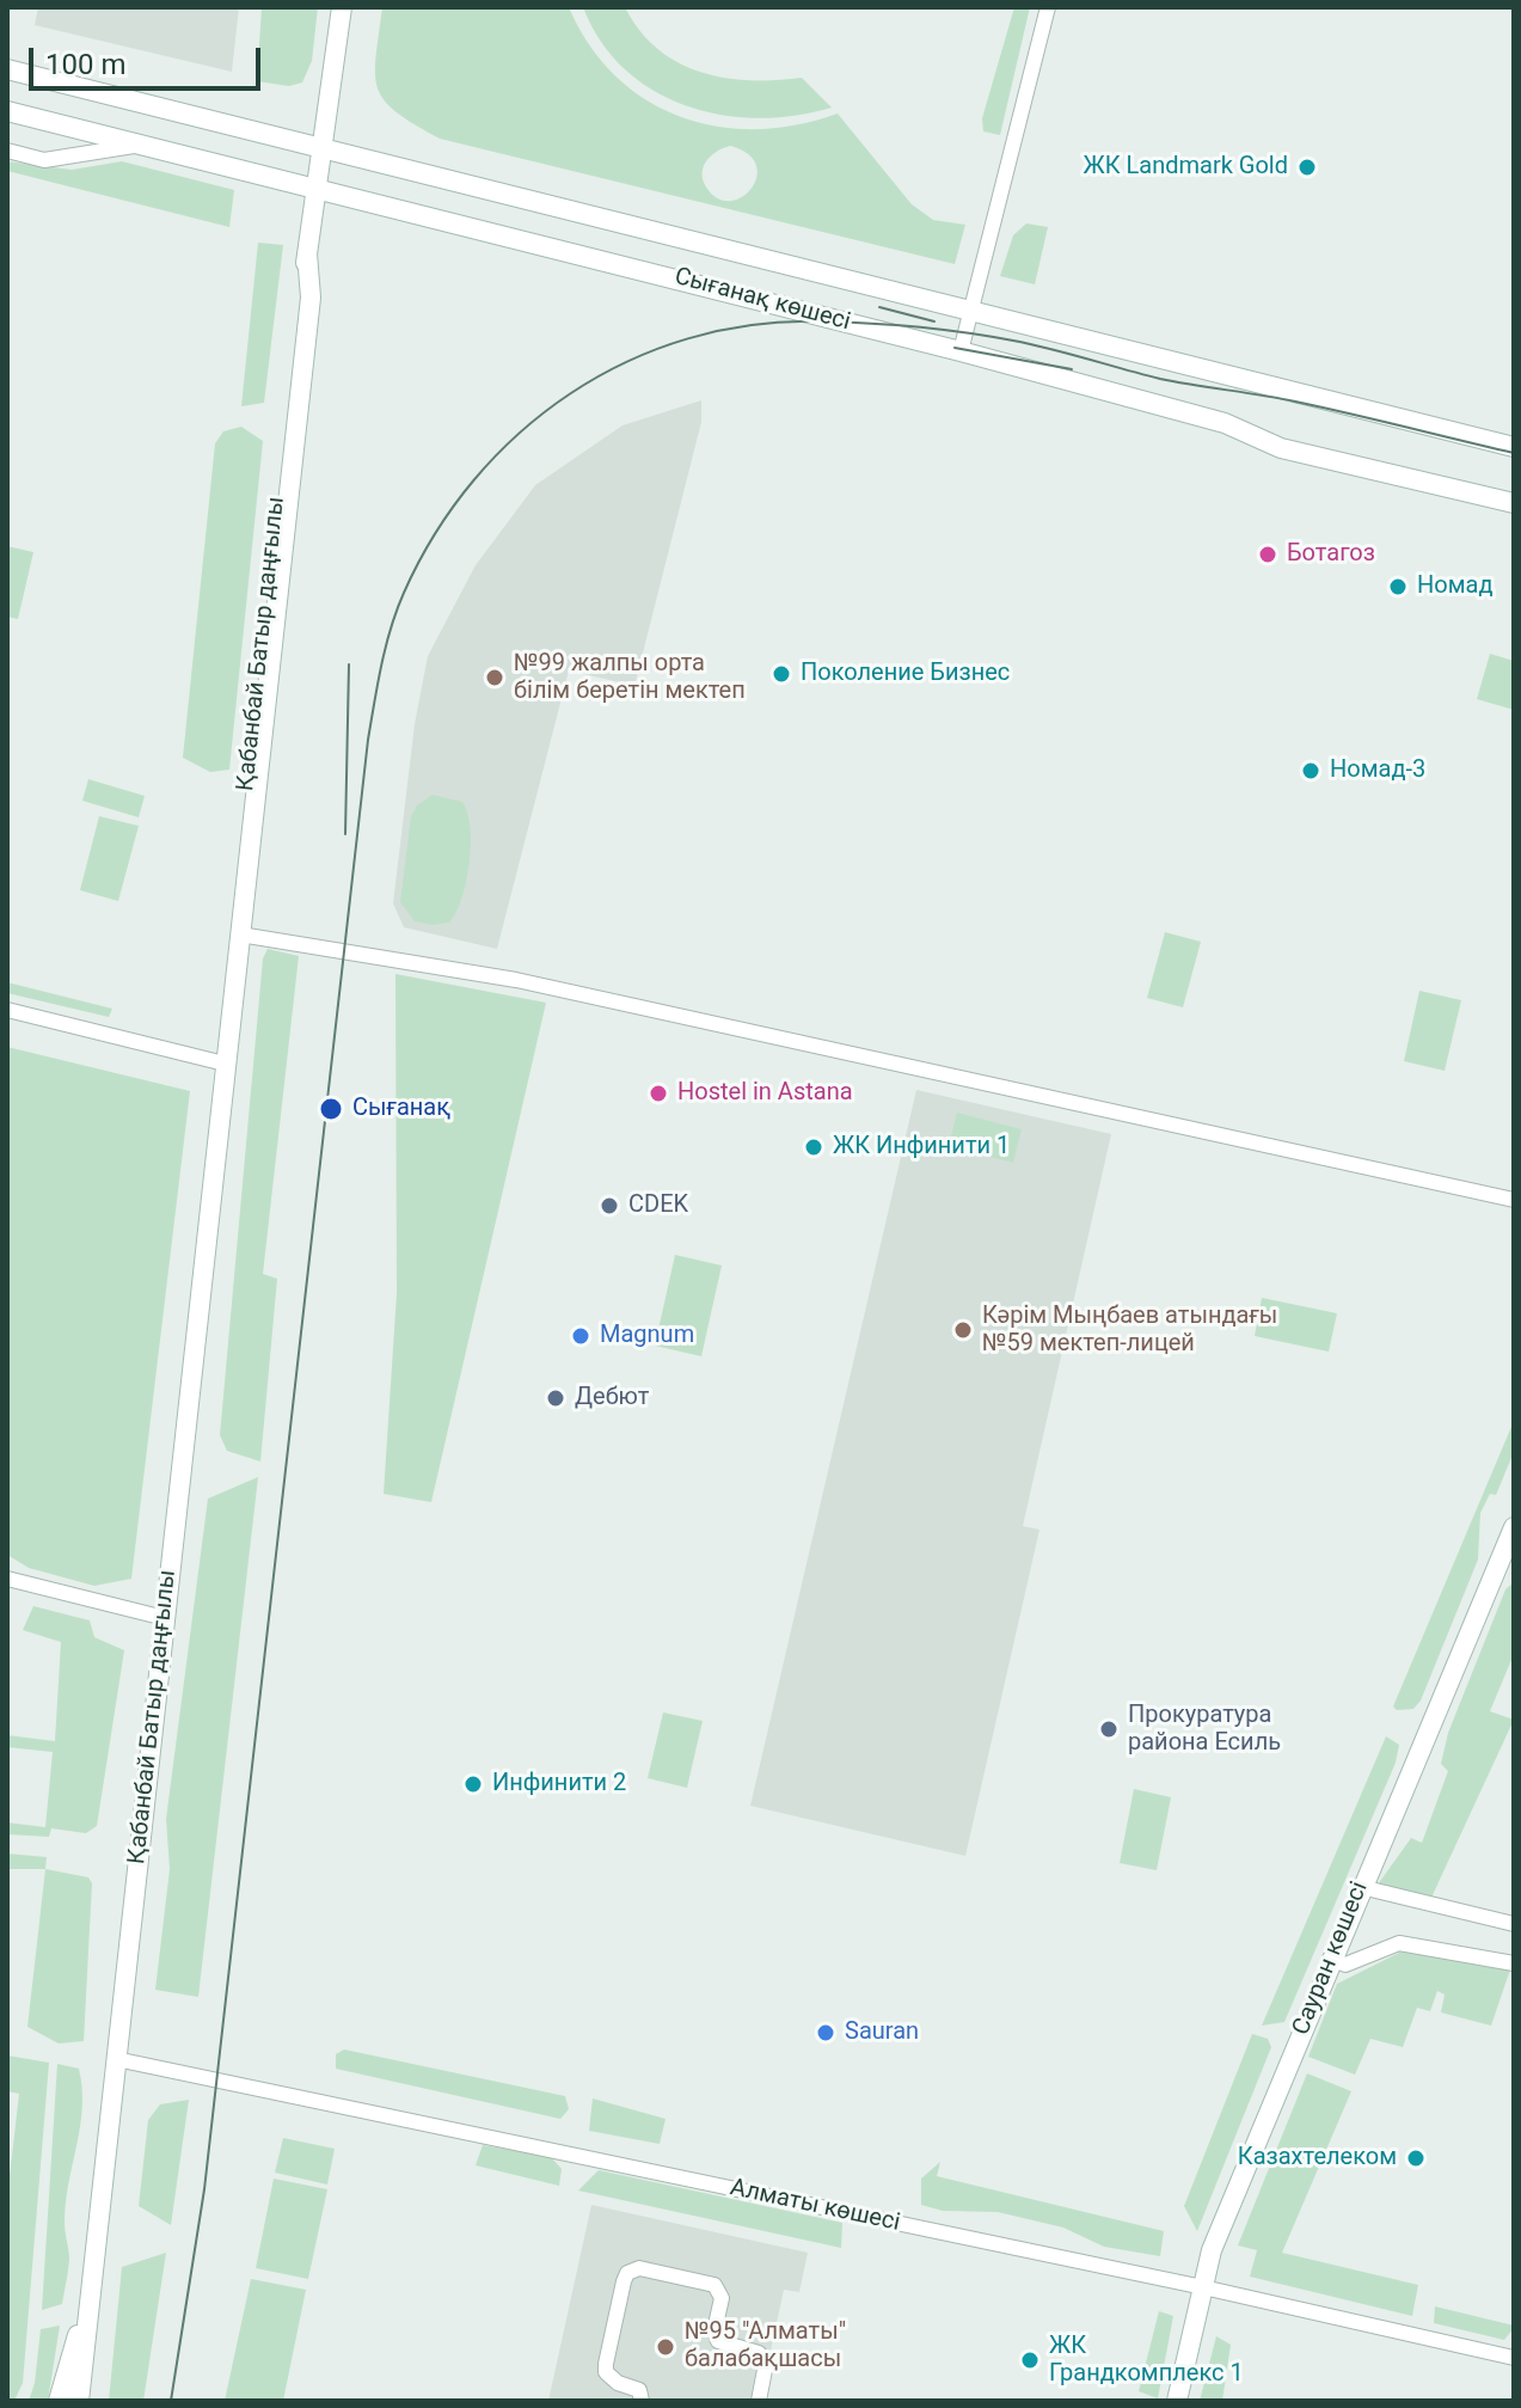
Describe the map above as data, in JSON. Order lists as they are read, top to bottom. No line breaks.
{"streets":{"main road":["Сығанақ көшесі","Қабанбай Батыр даңғылы","Сауран көшесі"],"street":["Алматы көшесі"]},"crossings":[["Сығанақ көшесі","Қабанбай Батыр даңғылы"],["Қабанбай Батыр даңғылы","Алматы көшесі"],["Сауран көшесі","Алматы көшесі"]],"places":["ЖК Landmark Gold","Ботагоз","Номад","Поколение Бизнес","№99 жалпы орта білім беретін мектеп","Номад-3","Hostel in Astana","Сығанақ","ЖК Инфинити 1","CDEK","Кәрім Мыңбаев атындағы №59 мектеп-лицей","Magnum","Дебют","Прокуратура района Есиль","Инфинити 2","Sauran","Казахтелеком","№95 \"Алматы\" балабақшасы","ЖК Грандкомплекс 1"],"scale_bar":"100 m"}
